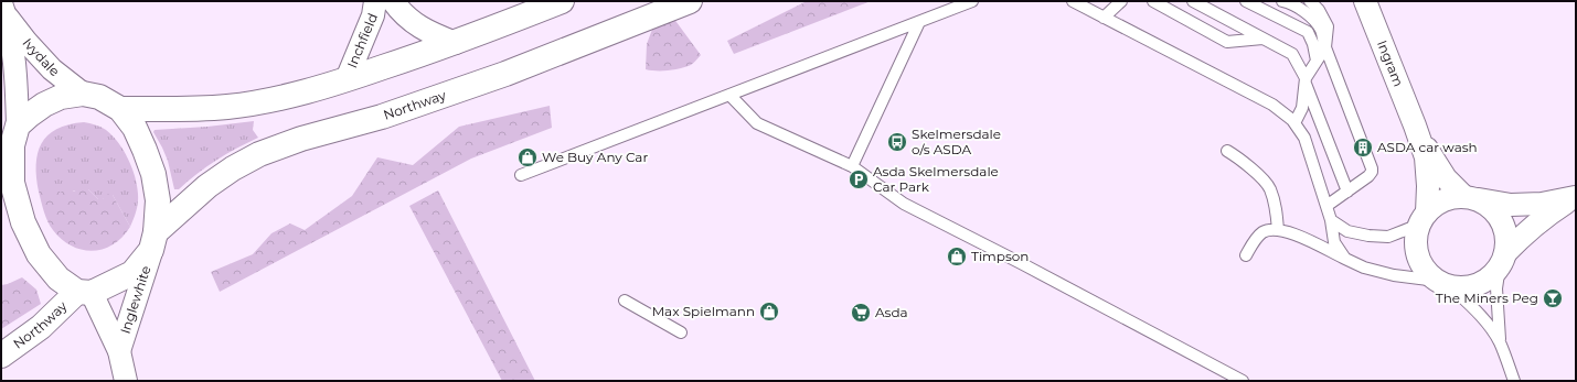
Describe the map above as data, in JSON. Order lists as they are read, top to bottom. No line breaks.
{"streets":{"street":["Inchfield","Ivydale","Ingram","Northway","Inglewhite"]},"crossings":[["Northway","Inglewhite"]],"places":{"bus stop":["Skelmersdale o/s ASDA"],"building":["ASDA car wash"],"shop":["We Buy Any Car","Timpson","Max Spielmann"],"parking":["Asda Skelmersdale Car Park"],"bar":["The Miners Peg"],"supermarket":["Asda"]}}
